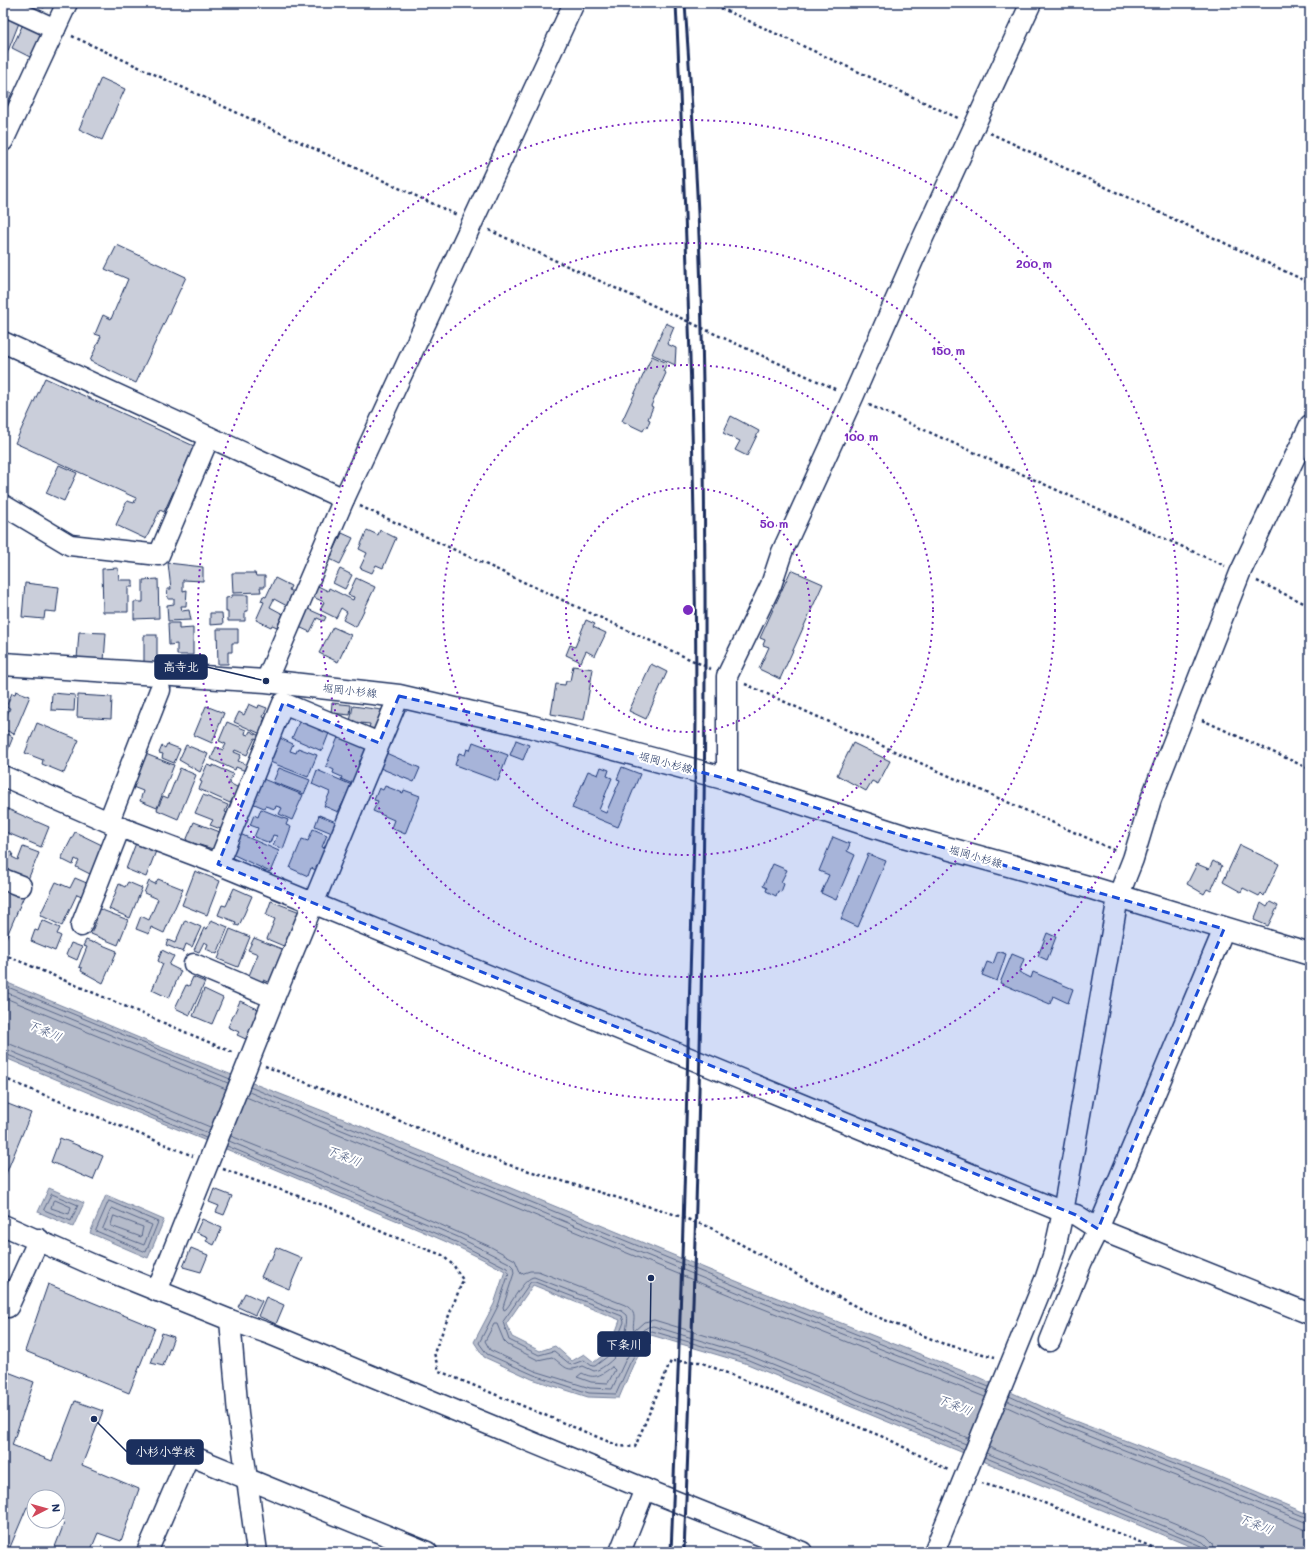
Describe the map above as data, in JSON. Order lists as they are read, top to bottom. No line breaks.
{"streets":{"main road":["堀岡小杉線"]},"water":["下条川"],"places":["高寺北","下条川","小杉小学校"],"north":"right","rings":["200 m","150 m","100 m","50 m"]}
